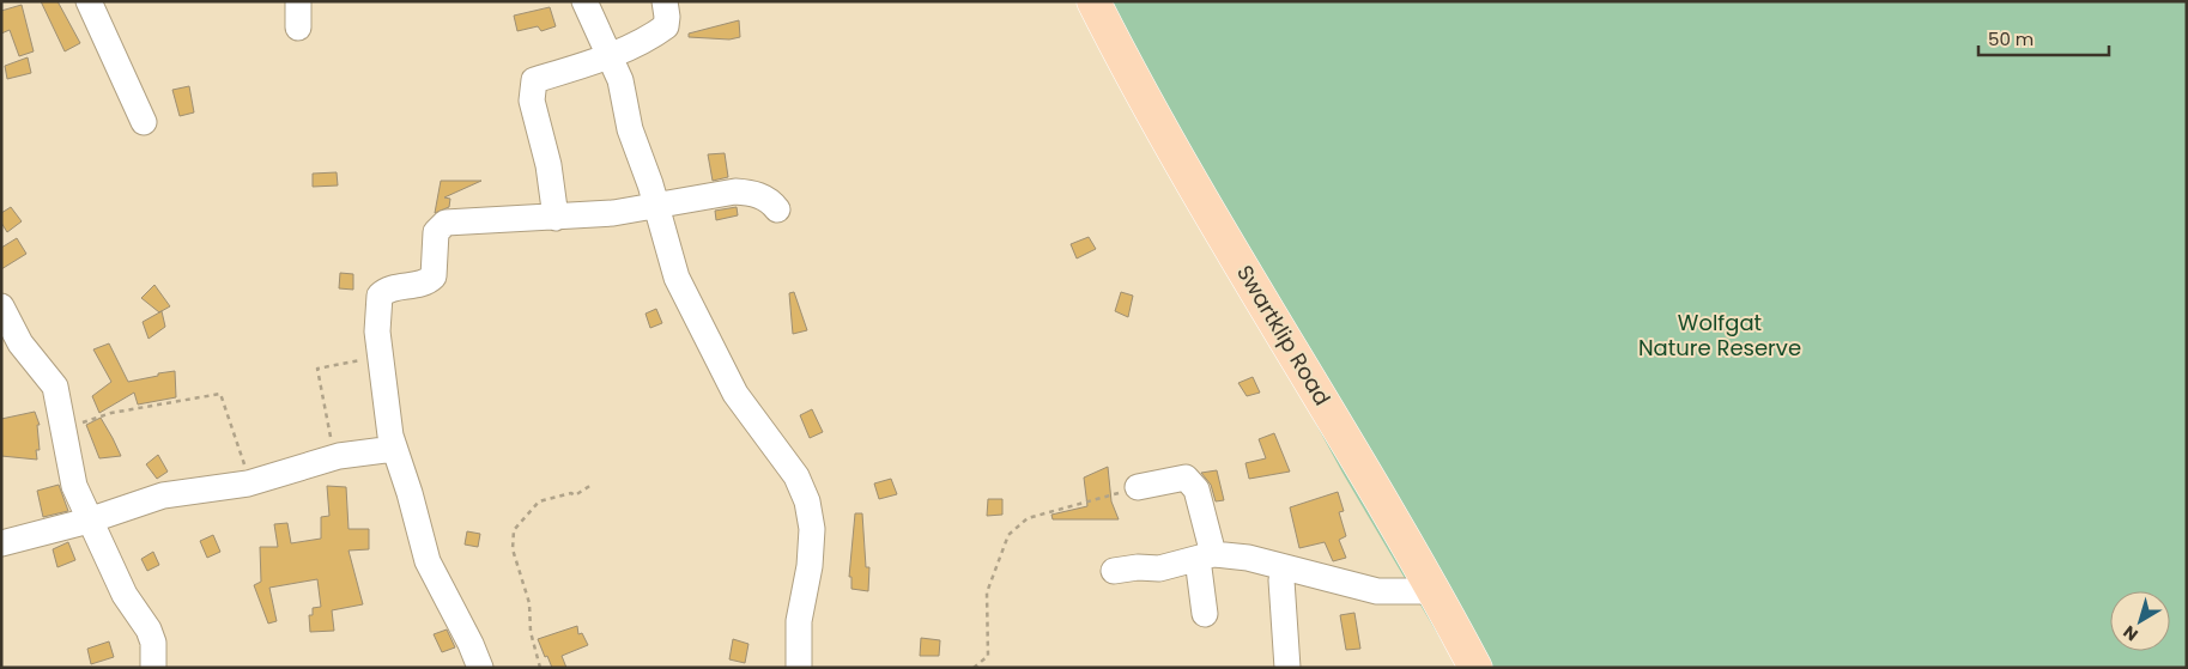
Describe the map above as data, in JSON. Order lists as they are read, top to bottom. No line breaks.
{"streets":{"main road":["Swartklip Road"]},"parks":["Wolfgat Nature Reserve"],"scale_bar":"50 m","north":"bottom left"}
